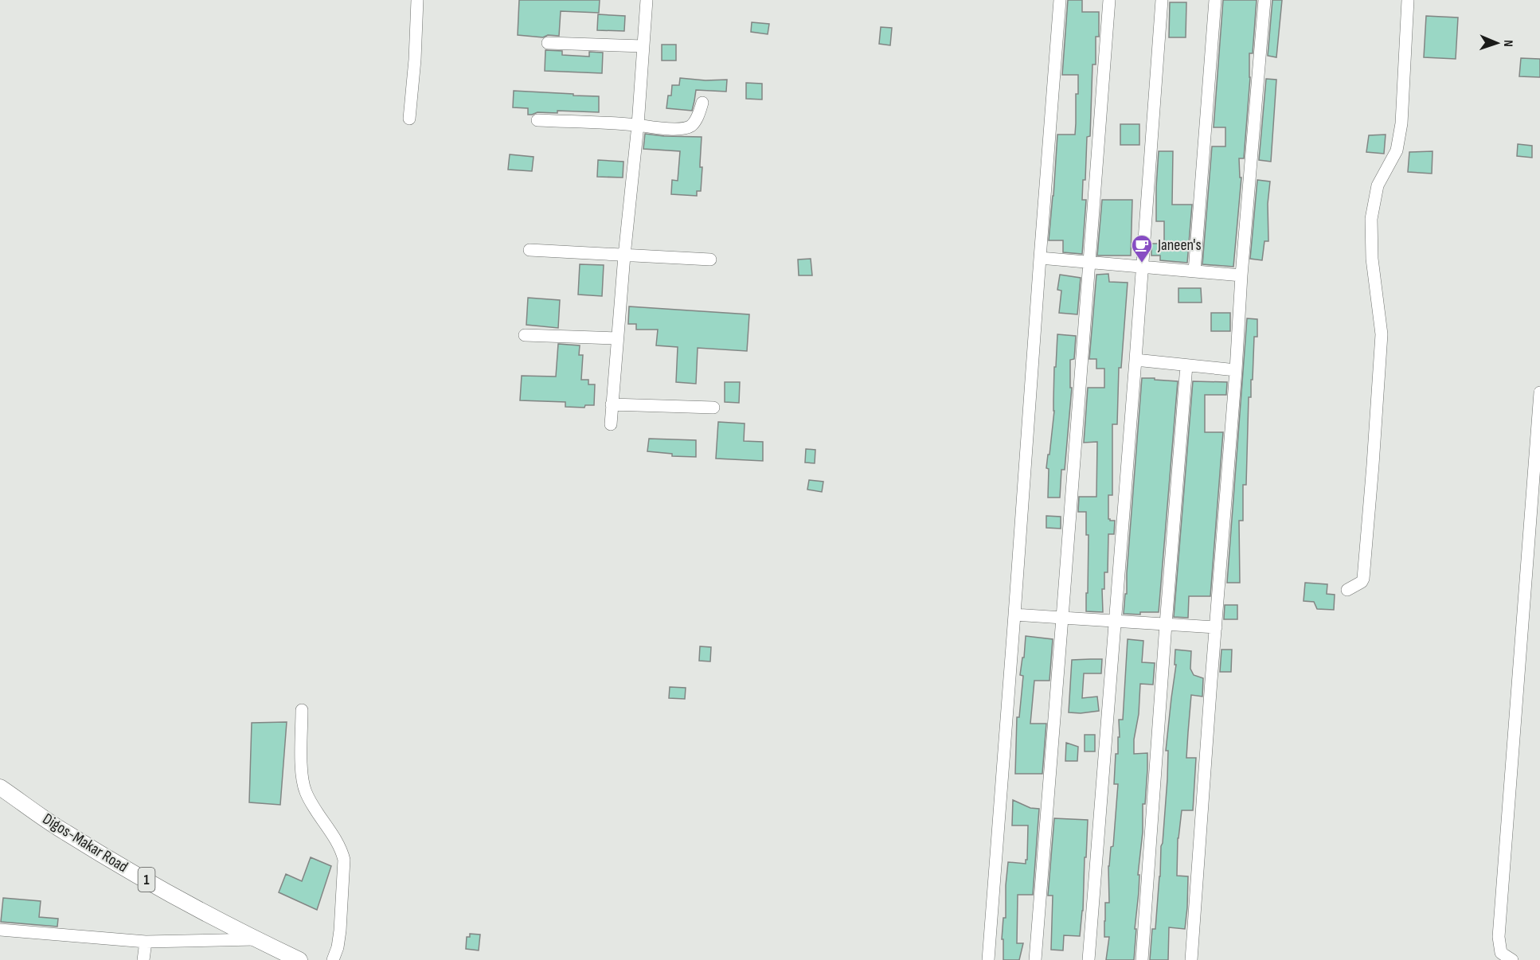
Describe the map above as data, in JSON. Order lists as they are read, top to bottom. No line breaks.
{"streets":{"main road":["Digos-Makar Road","1"]},"places":{"cafe":["Janeen's"]},"north":"right"}
